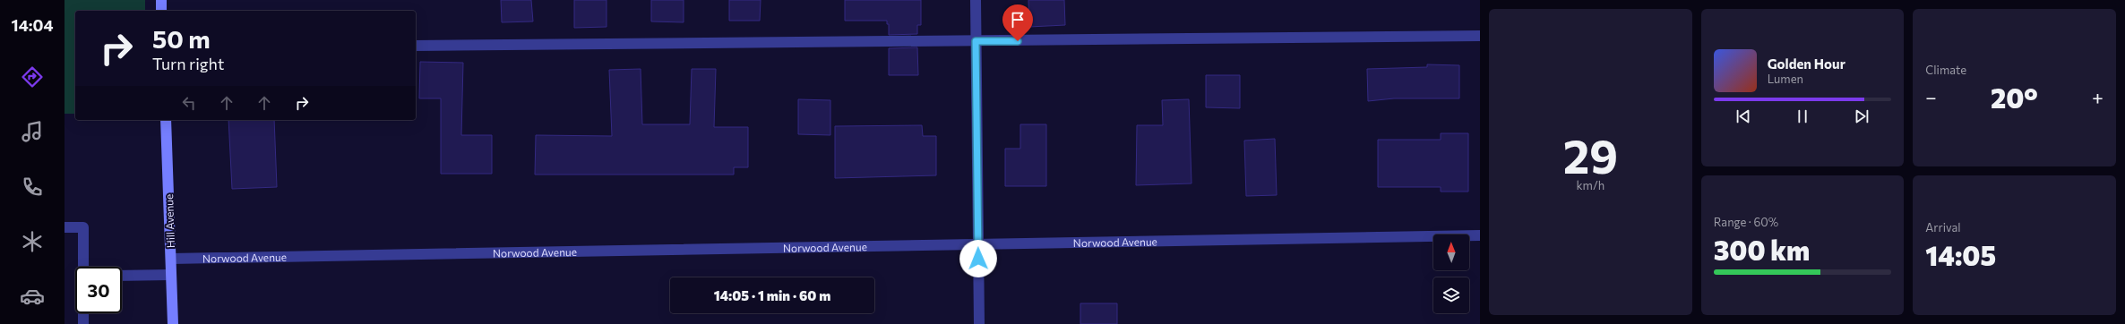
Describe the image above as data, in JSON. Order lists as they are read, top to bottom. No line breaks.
{"streets":{"street":["Hill Avenue","Norwood Avenue"]},"crossings":[["Hill Avenue","Norwood Avenue"]],"north":"top","page":{"tabs":"14:04","tile":[["29","km/h"],"Climate",["Range · 60%","300 km"],["Arrival","14:05"]],"turn":["50 m","Turn right"],"song":["Golden Hour","Lumen"],"heat":["−","20°","+"],"limit":"30","trip":"14:05 · 1 min · 60 m"}}
